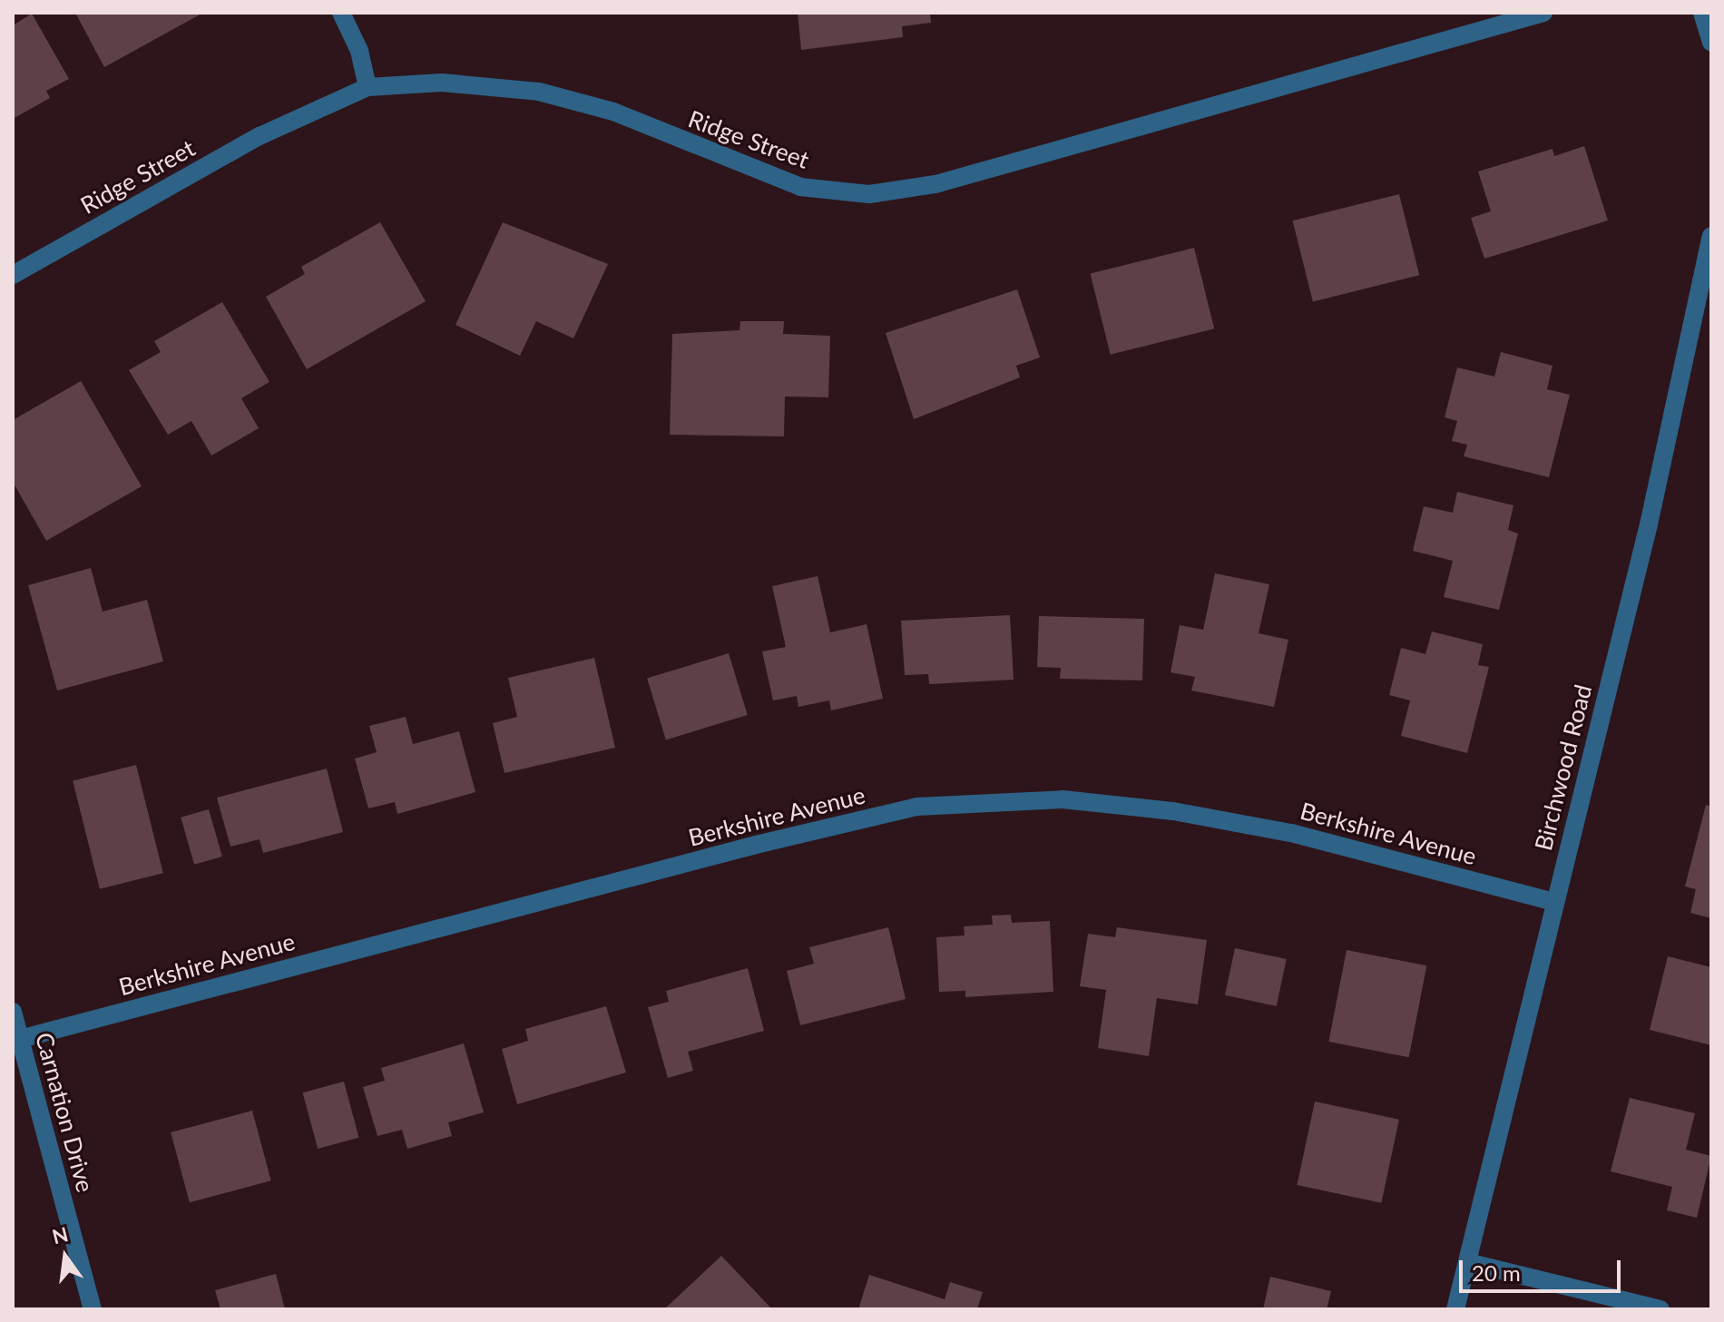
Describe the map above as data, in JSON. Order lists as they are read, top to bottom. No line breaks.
{"streets":{"street":["Ridge Street","Birchwood Road","Berkshire Avenue","Carnation Drive"]},"crossings":[["Birchwood Road","Berkshire Avenue"],["Berkshire Avenue","Carnation Drive"]],"scale_bar":"20 m","north":"top"}
